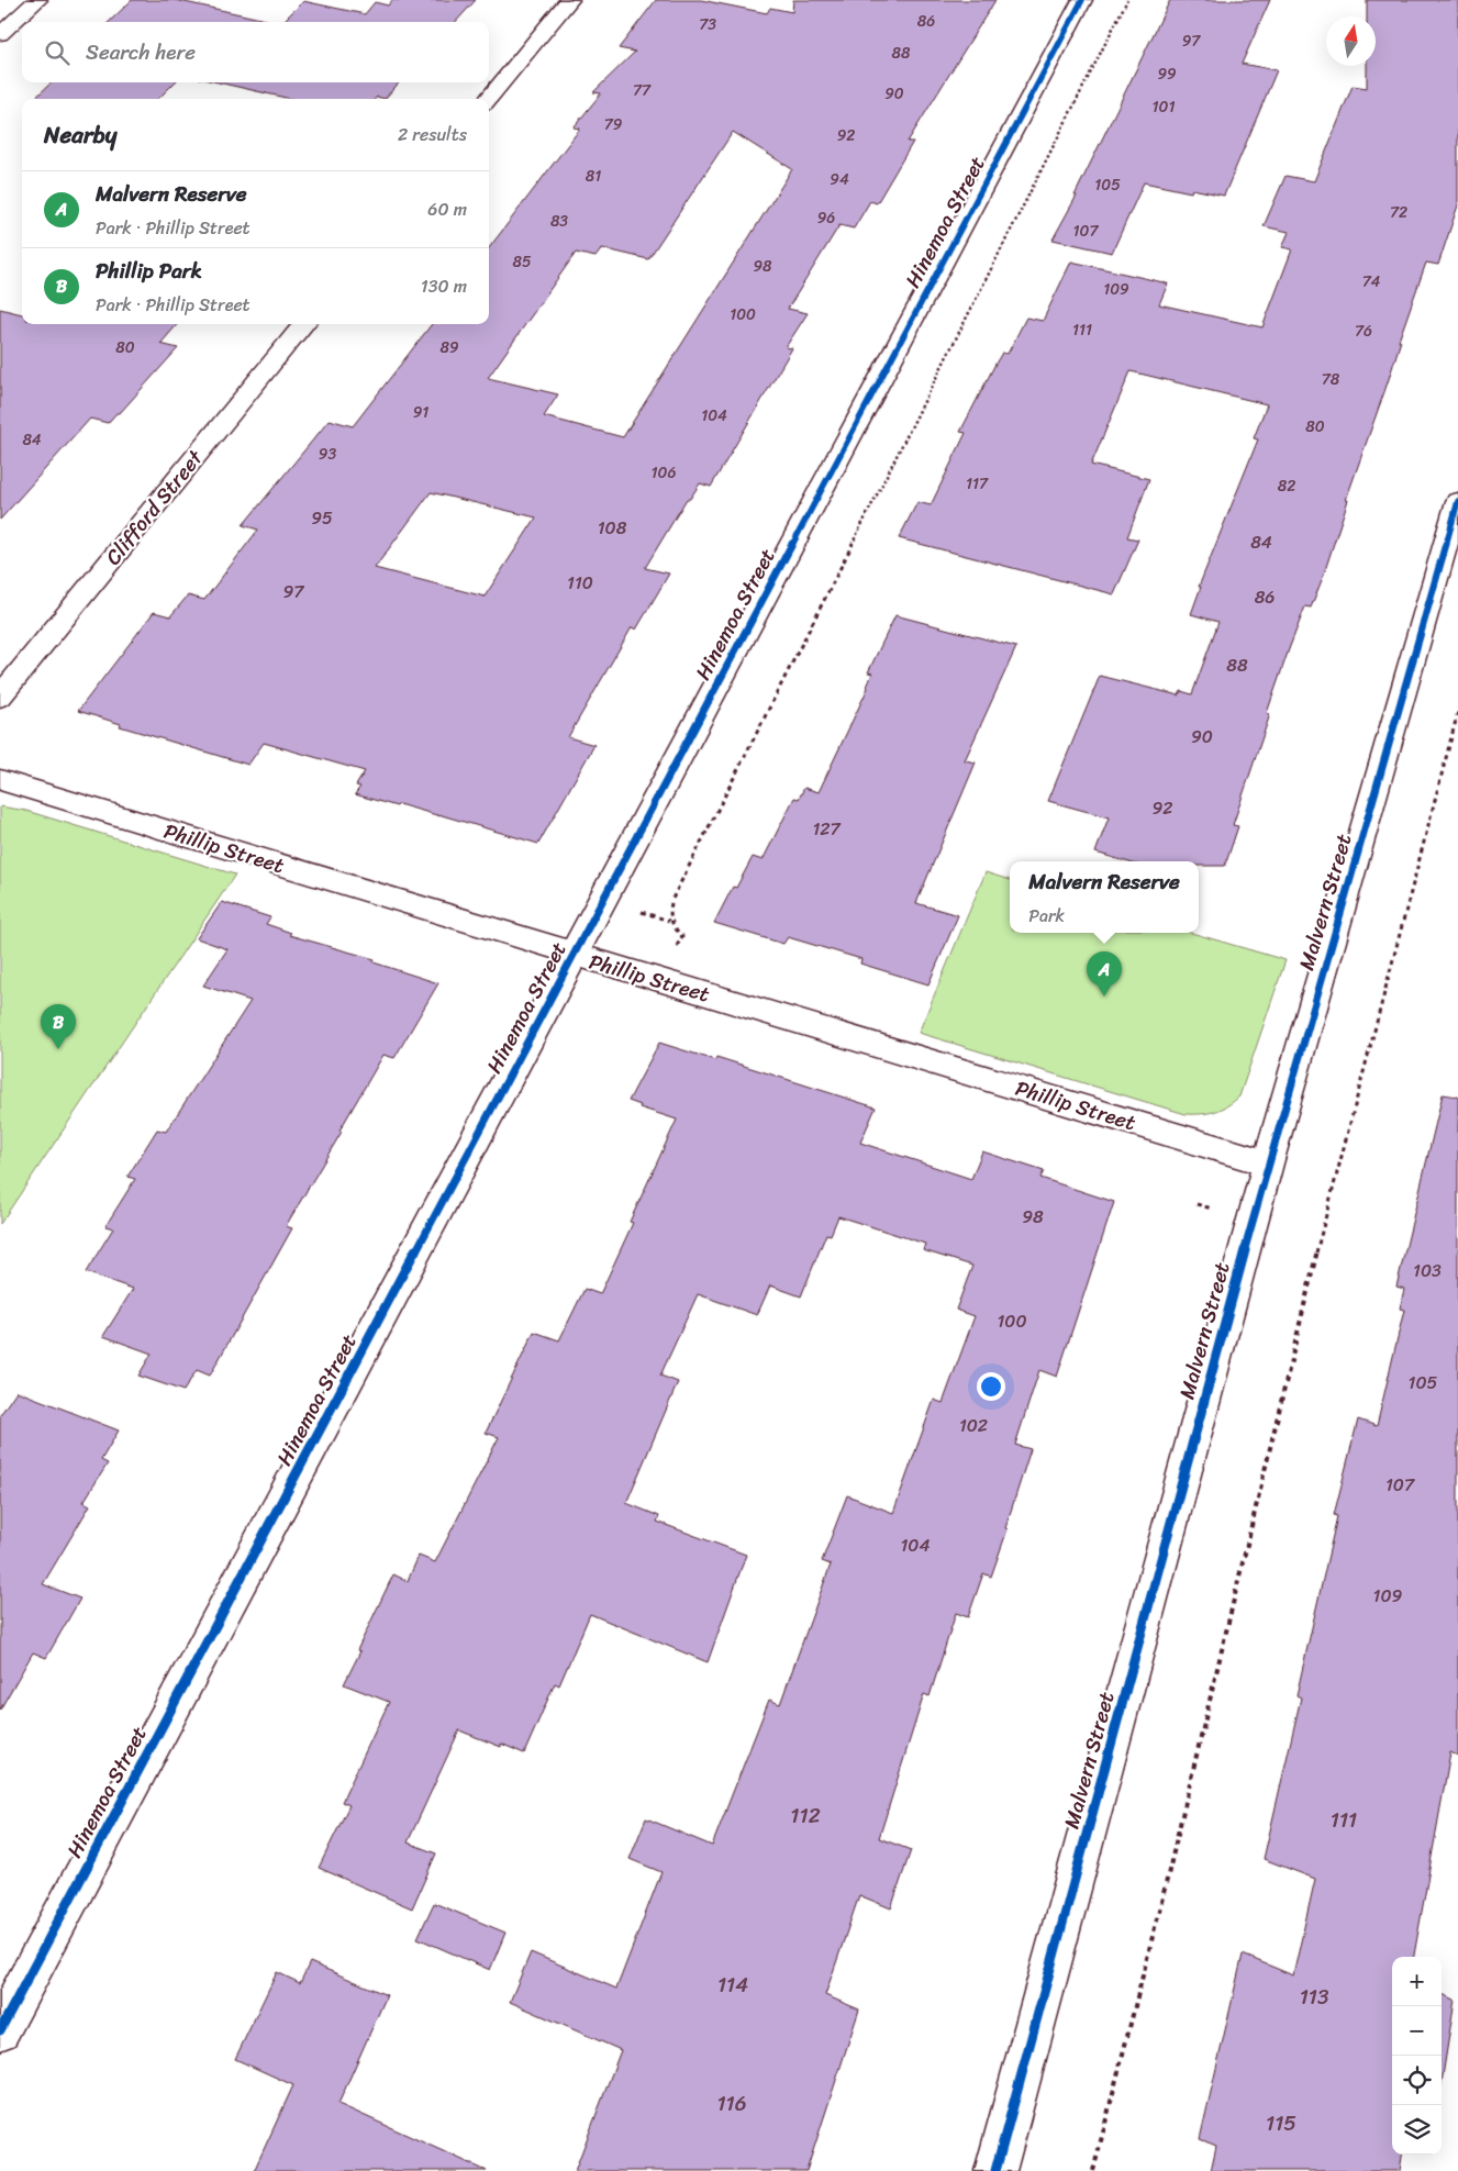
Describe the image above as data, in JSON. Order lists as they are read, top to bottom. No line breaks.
{"streets":{"street":["Hinemoa Street","Clifford Street","Phillip Street","Malvern Street"]},"crossings":[["Hinemoa Street","Phillip Street"],["Phillip Street","Malvern Street"]],"house_numbers":["86","73","97","88","99","77","90","101","79","92","81","94","105","72","96","83","107","85","98","74","109","100","111","76","80","89","78","91","104","80","84","93","106","117","82","95","108","84","110","97","86","88","90","92","127","98","103","100","105","102","107","104","109","112","111","114","113","116","115"],"north":"top","page":{"search":"Search here","heading":["Nearby","2 results"],"list":[{"mark":"A","name":"Malvern Reserve","note":"Park · Phillip Street","value":"60 m"},{"mark":"B","name":"Phillip Park","note":"Park · Phillip Street","value":"130 m"}],"popup":["Malvern Reserve","Park"],"pins":["A","B"],"map_buttons":["+","−"]}}
